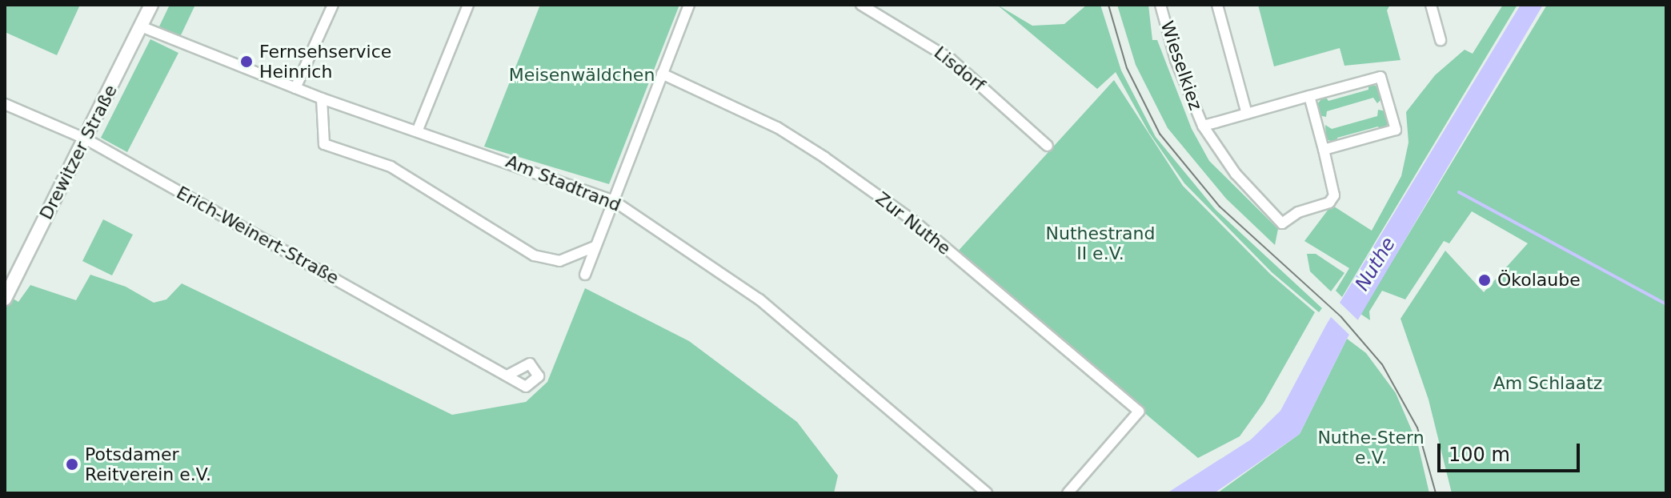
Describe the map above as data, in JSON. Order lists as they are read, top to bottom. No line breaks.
{"streets":{"street":["Wieselkiez","Lisdorf","Drewitzer Straße","Am Stadtrand","Zur Nuthe","Erich-Weinert-Straße"]},"crossings":[["Drewitzer Straße","Am Stadtrand"],["Drewitzer Straße","Erich-Weinert-Straße"]],"water":["Nuthe"],"parks":["Meisenwäldchen","Nuthestrand II e.V.","Am Schlaatz","Nuthe-Stern e.V."],"places":["Fernsehservice Heinrich","Ökolaube","Potsdamer Reitverein e.V."],"scale_bar":"100 m"}
